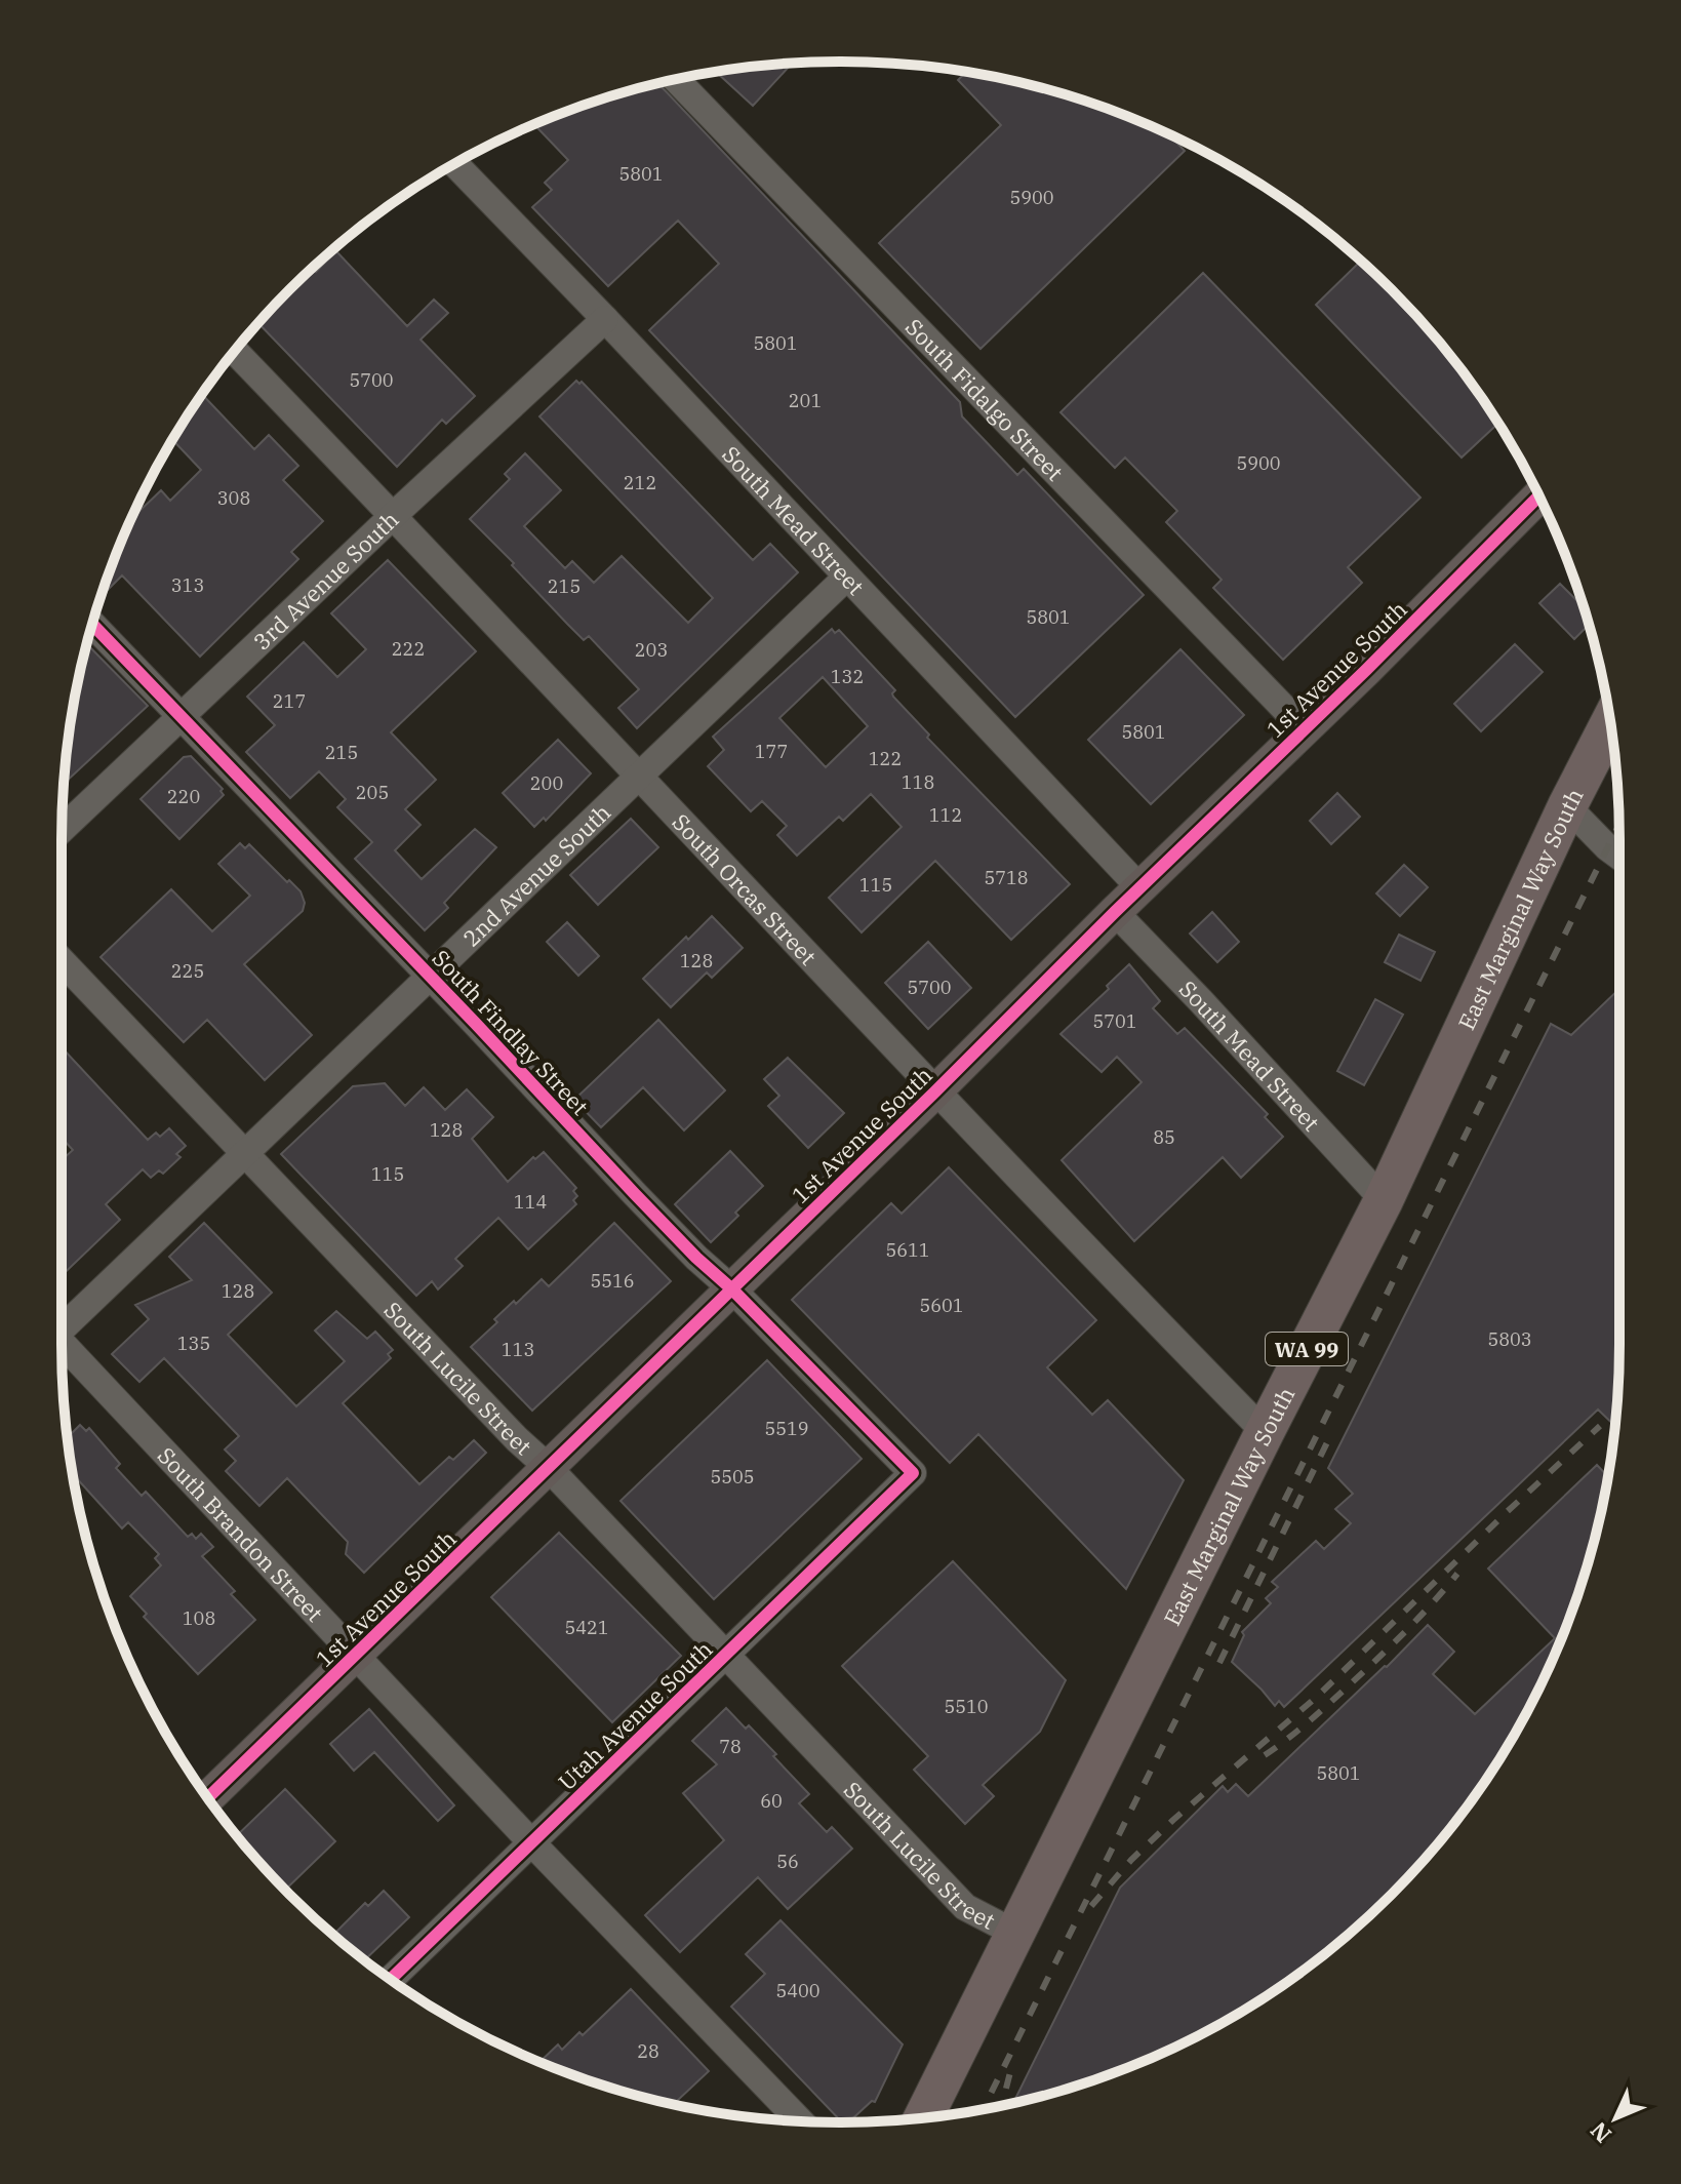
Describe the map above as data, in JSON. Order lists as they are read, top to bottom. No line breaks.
{"streets":{"highway":["East Marginal Way South","WA 99"],"main road":["1st Avenue South"],"street":["South Fidalgo Street","South Mead Street","3rd Avenue South","2nd Avenue South","South Orcas Street","South Findlay Street","South Lucile Street","South Brandon Street","Utah Avenue South"]},"crossings":[["South Fidalgo Street","1st Avenue South"],["South Mead Street","3rd Avenue South"],["South Mead Street","1st Avenue South"],["South Mead Street","2nd Avenue South"],["South Mead Street","East Marginal Way South"],["3rd Avenue South","South Orcas Street"],["3rd Avenue South","South Findlay Street"],["1st Avenue South","South Orcas Street"],["1st Avenue South","South Findlay Street"],["1st Avenue South","South Lucile Street"],["1st Avenue South","South Brandon Street"],["2nd Avenue South","South Orcas Street"],["2nd Avenue South","South Findlay Street"],["2nd Avenue South","South Lucile Street"],["South Orcas Street","East Marginal Way South"],["East Marginal Way South","South Lucile Street"],["South Findlay Street","Utah Avenue South"],["South Lucile Street","Utah Avenue South"],["South Brandon Street","Utah Avenue South"]],"house_numbers":["5801","5900","5801","5700","201","5900","212","308","313","215","5801","222","203","132","217","5801","177","215","122","118","200","205","220","112","5718","115","128","225","5700","5701","128","85","115","114","5611","5516","128","5601","5803","135","113","5519","5505","108","5421","5510","78","5801","60","56","5400","28"],"north":"bottom left"}
